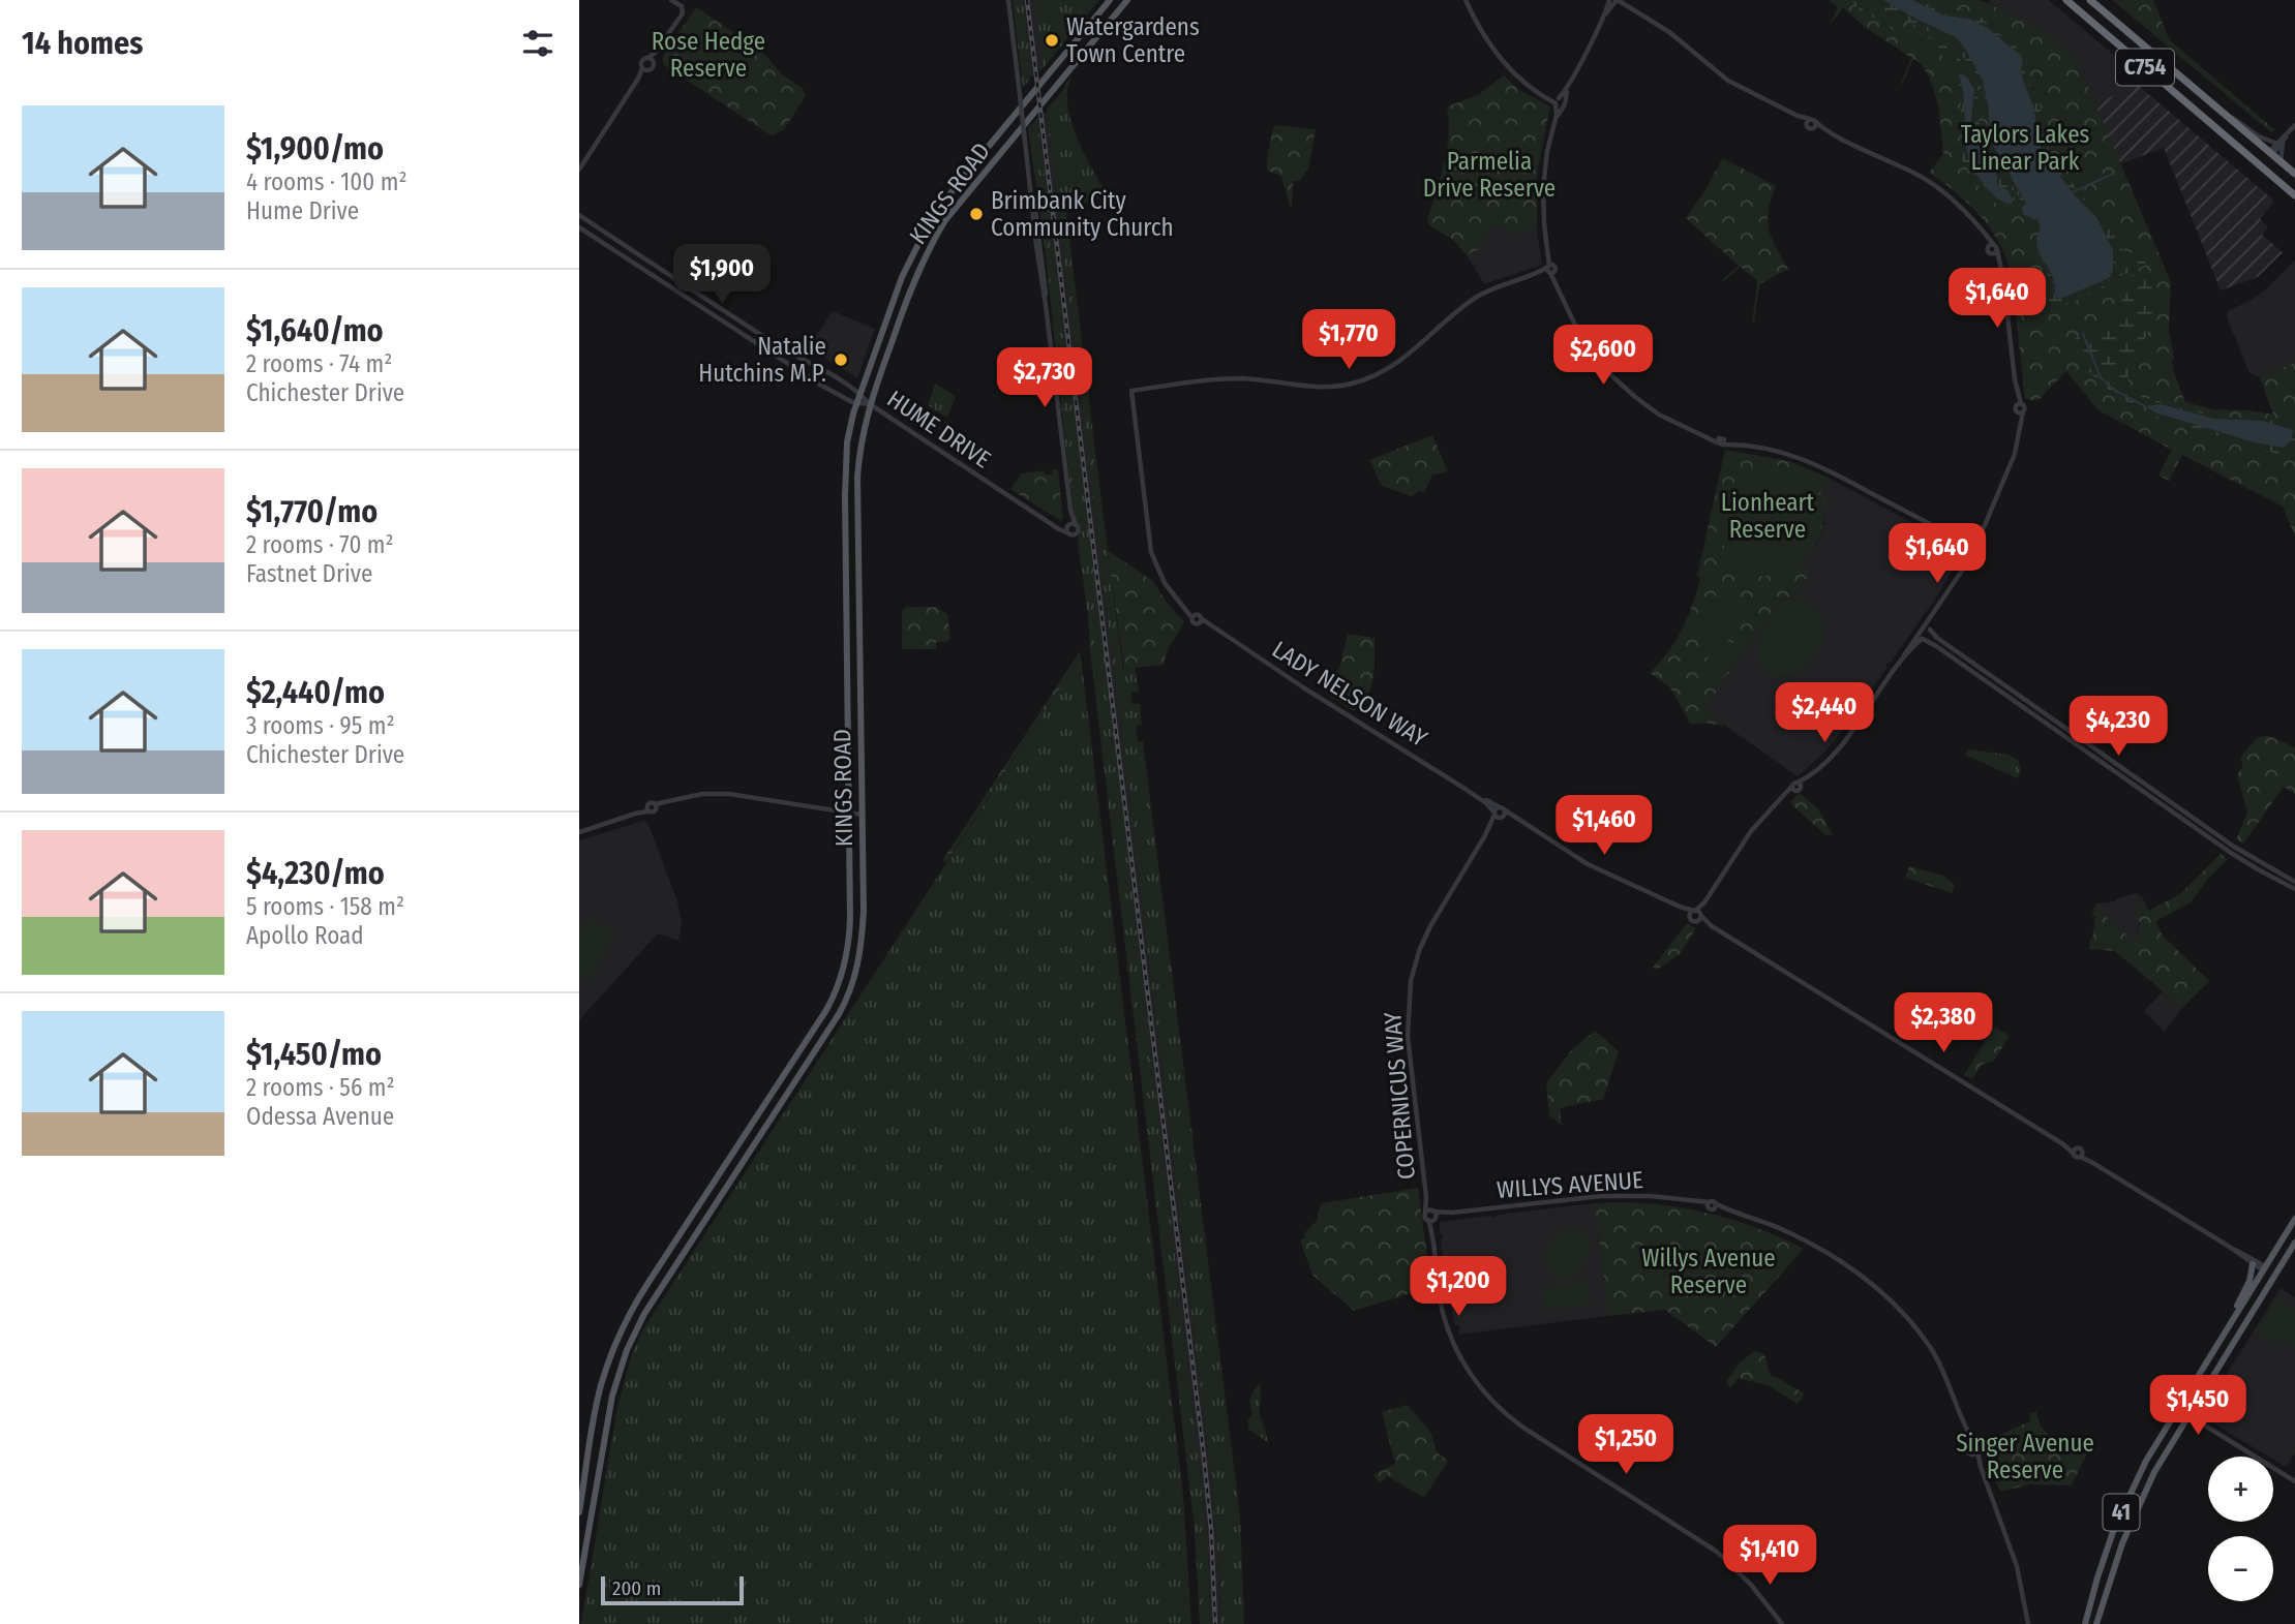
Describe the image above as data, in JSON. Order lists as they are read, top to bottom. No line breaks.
{"streets":{"highway":["C754"],"main road":["KINGS ROAD","41"],"street":["HUME DRIVE","LADY NELSON WAY","COPERNICUS WAY","WILLYS AVENUE"]},"crossings":[["KINGS ROAD","HUME DRIVE"],["LADY NELSON WAY","COPERNICUS WAY"],["COPERNICUS WAY","WILLYS AVENUE"]],"parks":["Rose Hedge Reserve","Taylors Lakes Linear Park","Parmelia Drive Reserve","Lionheart Reserve","Willys Avenue Reserve","Singer Avenue Reserve"],"places":["Watergardens Town Centre","Brimbank City Community Church","Natalie Hutchins M.P."],"scale_bar":"200 m","page":{"heading":"14 homes","list":[{"name":"$1,900/mo","note":"4 rooms · 100 m² · Hume Drive"},{"name":"$1,640/mo","note":"2 rooms · 74 m² · Chichester Drive"},{"name":"$1,770/mo","note":"2 rooms · 70 m² · Fastnet Drive"},{"name":"$2,440/mo","note":"3 rooms · 95 m² · Chichester Drive"},{"name":"$4,230/mo","note":"5 rooms · 158 m² · Apollo Road"},{"name":"$1,450/mo","note":"2 rooms · 56 m² · Odessa Avenue"}],"price":["$1,900","$1,640","$1,770","$2,600","$2,730","$1,640","$2,440","$4,230","$1,460","$2,380","$1,200","$1,450","$1,250","$1,410"],"map_buttons":["+","−"],"scale":"200 m"}}
